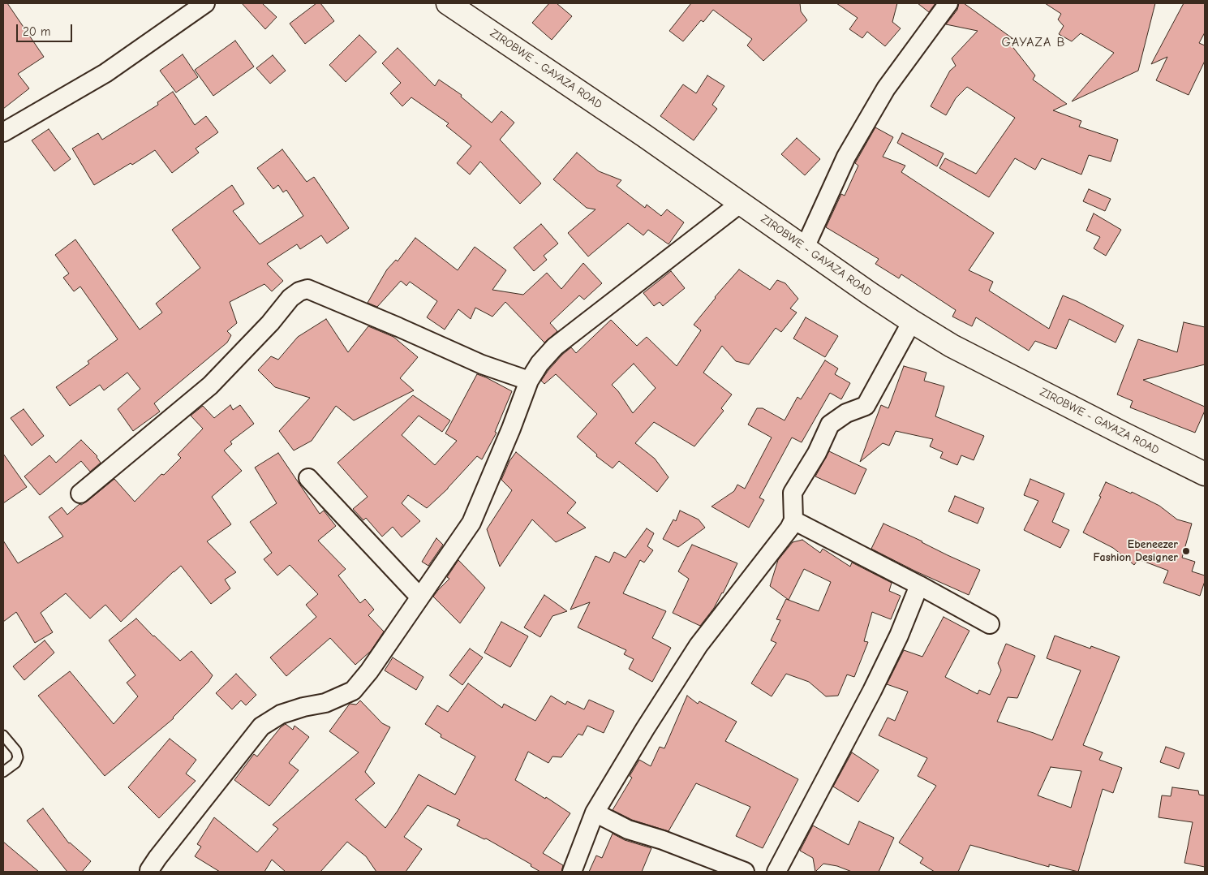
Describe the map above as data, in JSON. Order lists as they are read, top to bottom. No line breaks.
{"streets":{"street":["ZIROBWE - GAYAZA ROAD"]},"districts":["GAYAZA B"],"places":["Ebeneezer Fashion Designer"],"scale_bar":"20 m"}
